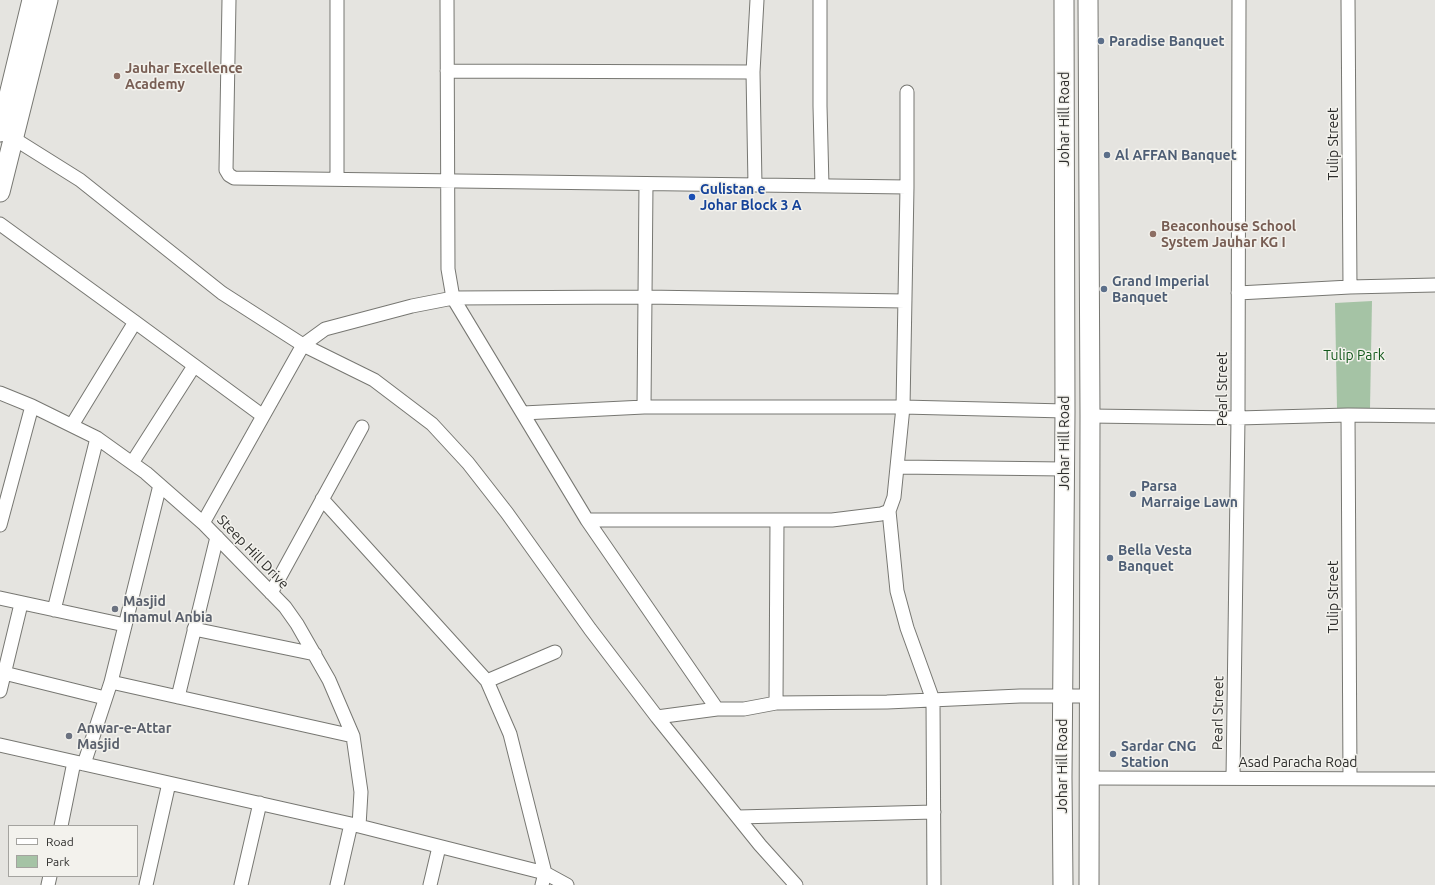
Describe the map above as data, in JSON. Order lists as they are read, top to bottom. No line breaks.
{"streets":{"street":["Johar Hill Road","Tulip Street","Pearl Street","Steep Hill Drive","Asad Paracha Road"]},"crossings":[["Johar Hill Road","Asad Paracha Road"],["Tulip Street","Asad Paracha Road"],["Pearl Street","Asad Paracha Road"]],"parks":["Tulip Park"],"places":["Paradise Banquet","Jauhar Excellence Academy","Al AFFAN Banquet","Gulistan e Johar Block 3 A","Beaconhouse School System Jauhar KG I","Grand Imperial Banquet","Parsa Marraige Lawn","Bella Vesta Banquet","Masjid Imamul Anbia","Anwar-e-Attar Masjid","Sardar CNG Station"],"legend":["Road","Park"]}
